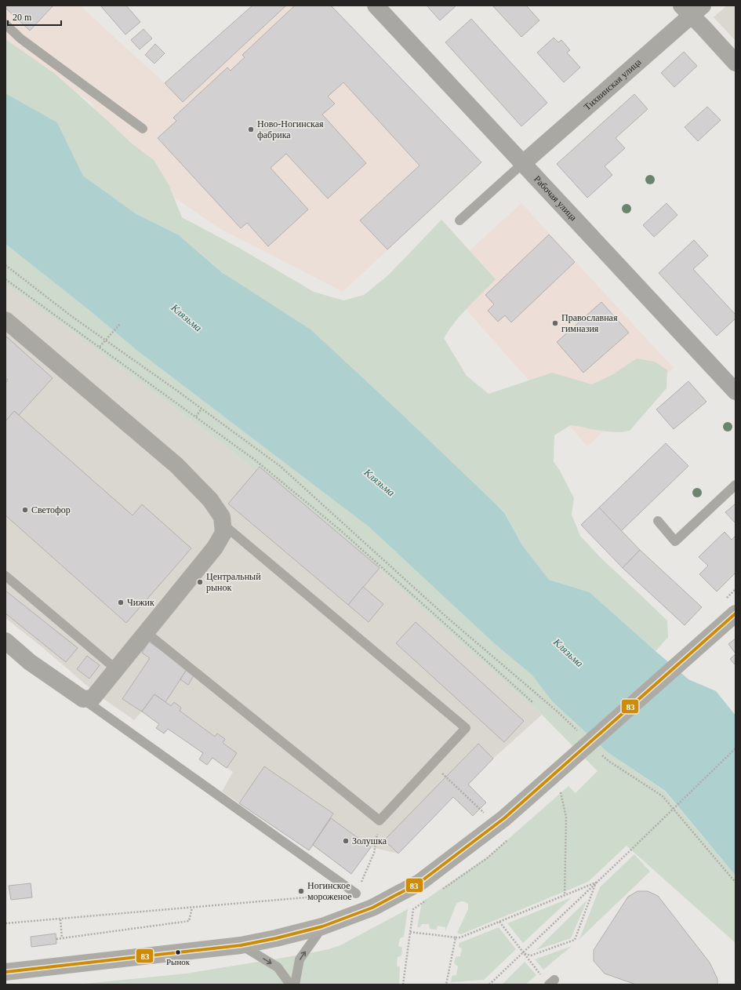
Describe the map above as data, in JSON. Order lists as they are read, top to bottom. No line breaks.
{"streets":{"main road":["Рабочая улица"],"street":["Тихвинская улица"]},"crossings":[["Тихвинская улица","Рабочая улица"]],"water":["Клязьма"],"places":["Ново-Ногинская фабрика","Православная гимназия","Светофор","Центральный рынок","Чижик","Золушка","Ногинское мороженое","Рынок"],"lines":["transit line 83"],"scale_bar":"20 m"}
